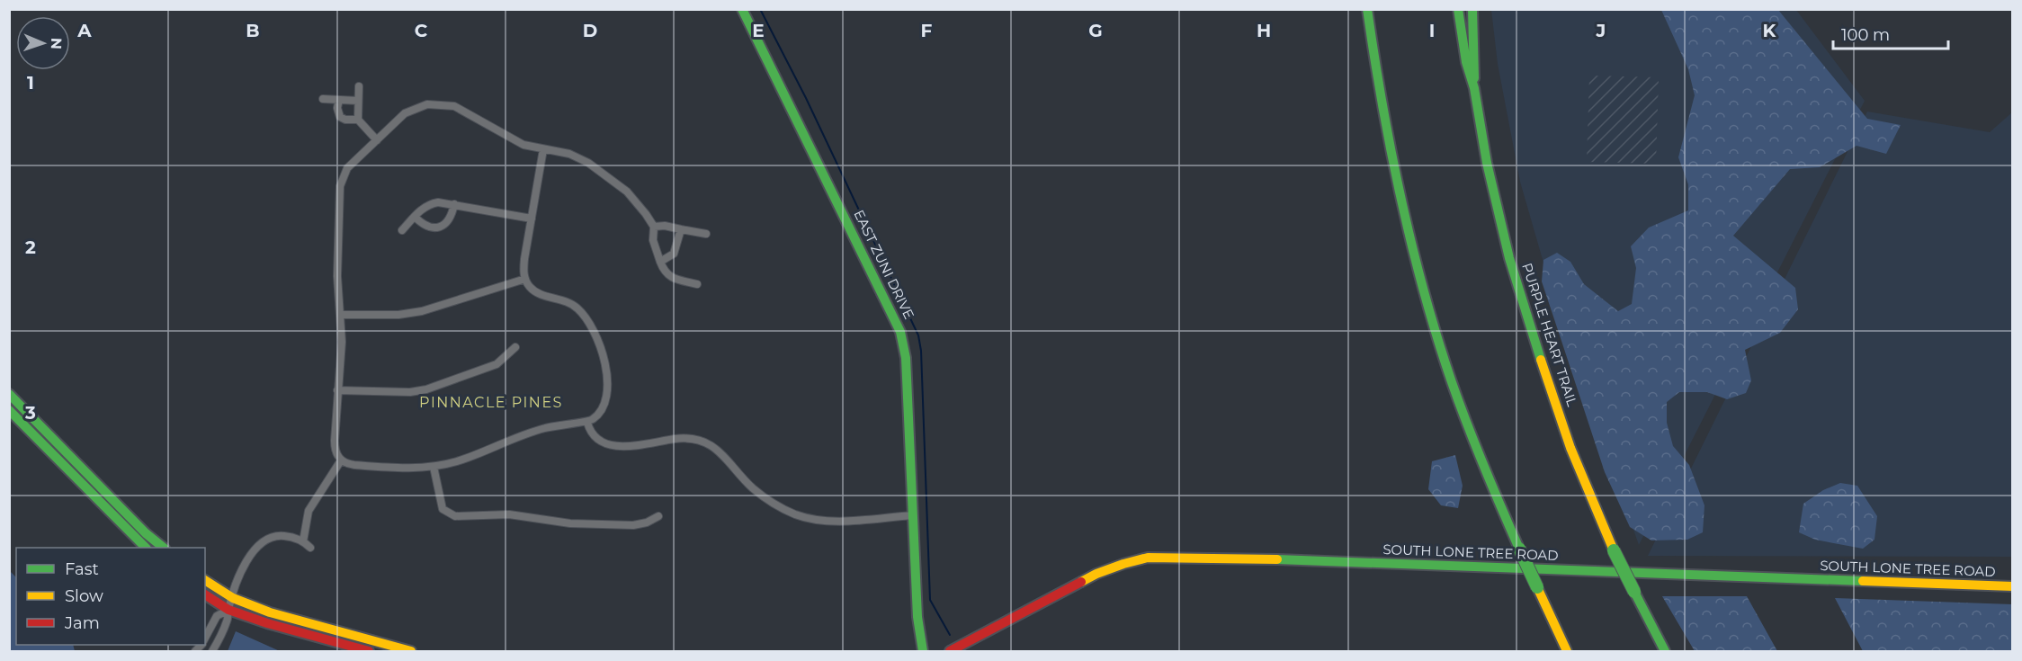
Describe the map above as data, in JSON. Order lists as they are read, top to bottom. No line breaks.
{"streets":{"main road":["EAST ZUNI DRIVE","PURPLE HEART TRAIL","SOUTH LONE TREE ROAD"]},"districts":["PINNACLE PINES"],"legend":["Fast","Slow","Jam"],"scale_bar":"100 m","north":"right","grid":{"columns":["A","B","C","D","E","F","G","H","I","J","K"],"rows":["1","2","3"]}}
